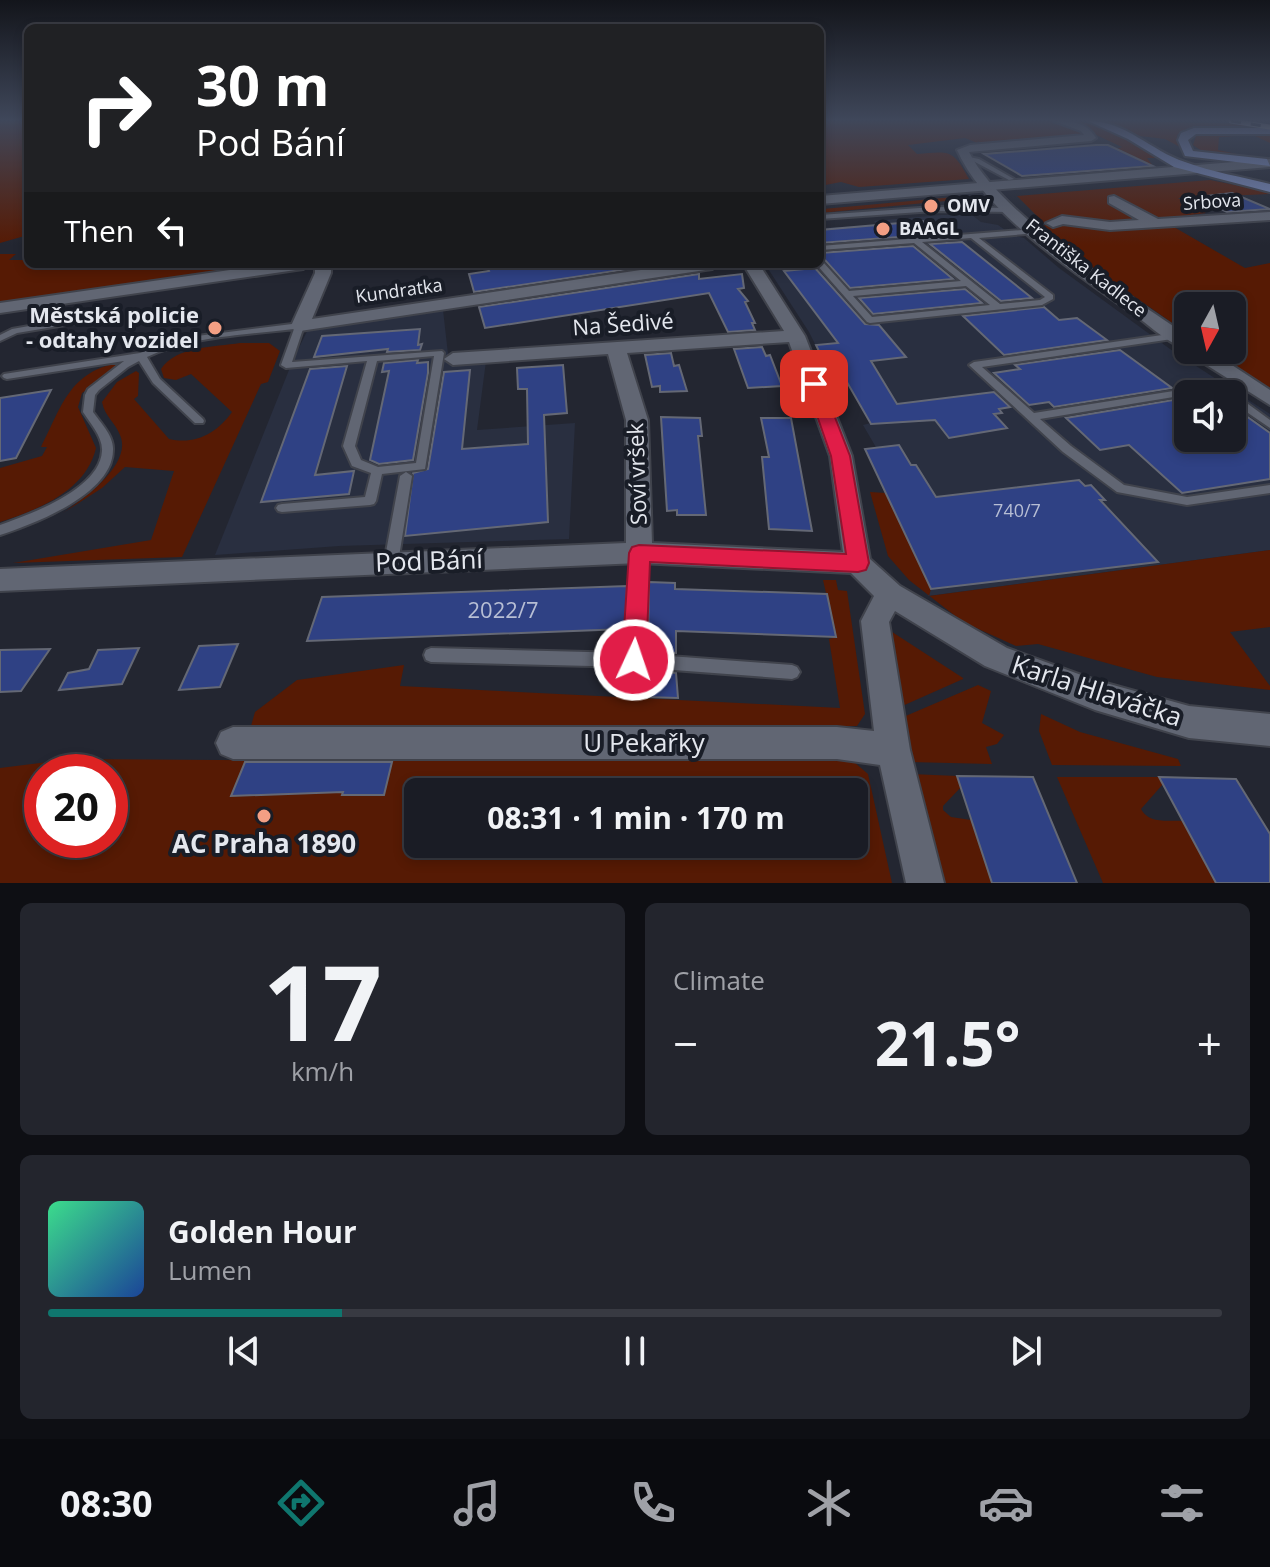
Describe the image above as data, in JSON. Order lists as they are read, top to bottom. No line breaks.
{"streets":{"street":["Srbova","Františka Kadlece","Kundratka","Na Šedivé","Soví vršek","Pod Bání","Karla Hlaváčka","U Pekařky"]},"crossings":[["Na Šedivé","Soví vršek"],["Soví vršek","Pod Bání"],["Pod Bání","Karla Hlaváčka"]],"places":["OMV","BAAGL","Městská policie - odtahy vozidel","AC Praha 1890"],"house_numbers":["740/7","2022/7"],"north":"bottom","page":{"turn":["30 m","Pod Bání"],"then":"Then","limit":"20","trip":"08:31 · 1 min · 170 m","tile":[["17","km/h"],"Climate"],"heat":["−","21.5°","+"],"song":["Golden Hour","Lumen"],"tabs":"08:30"}}
